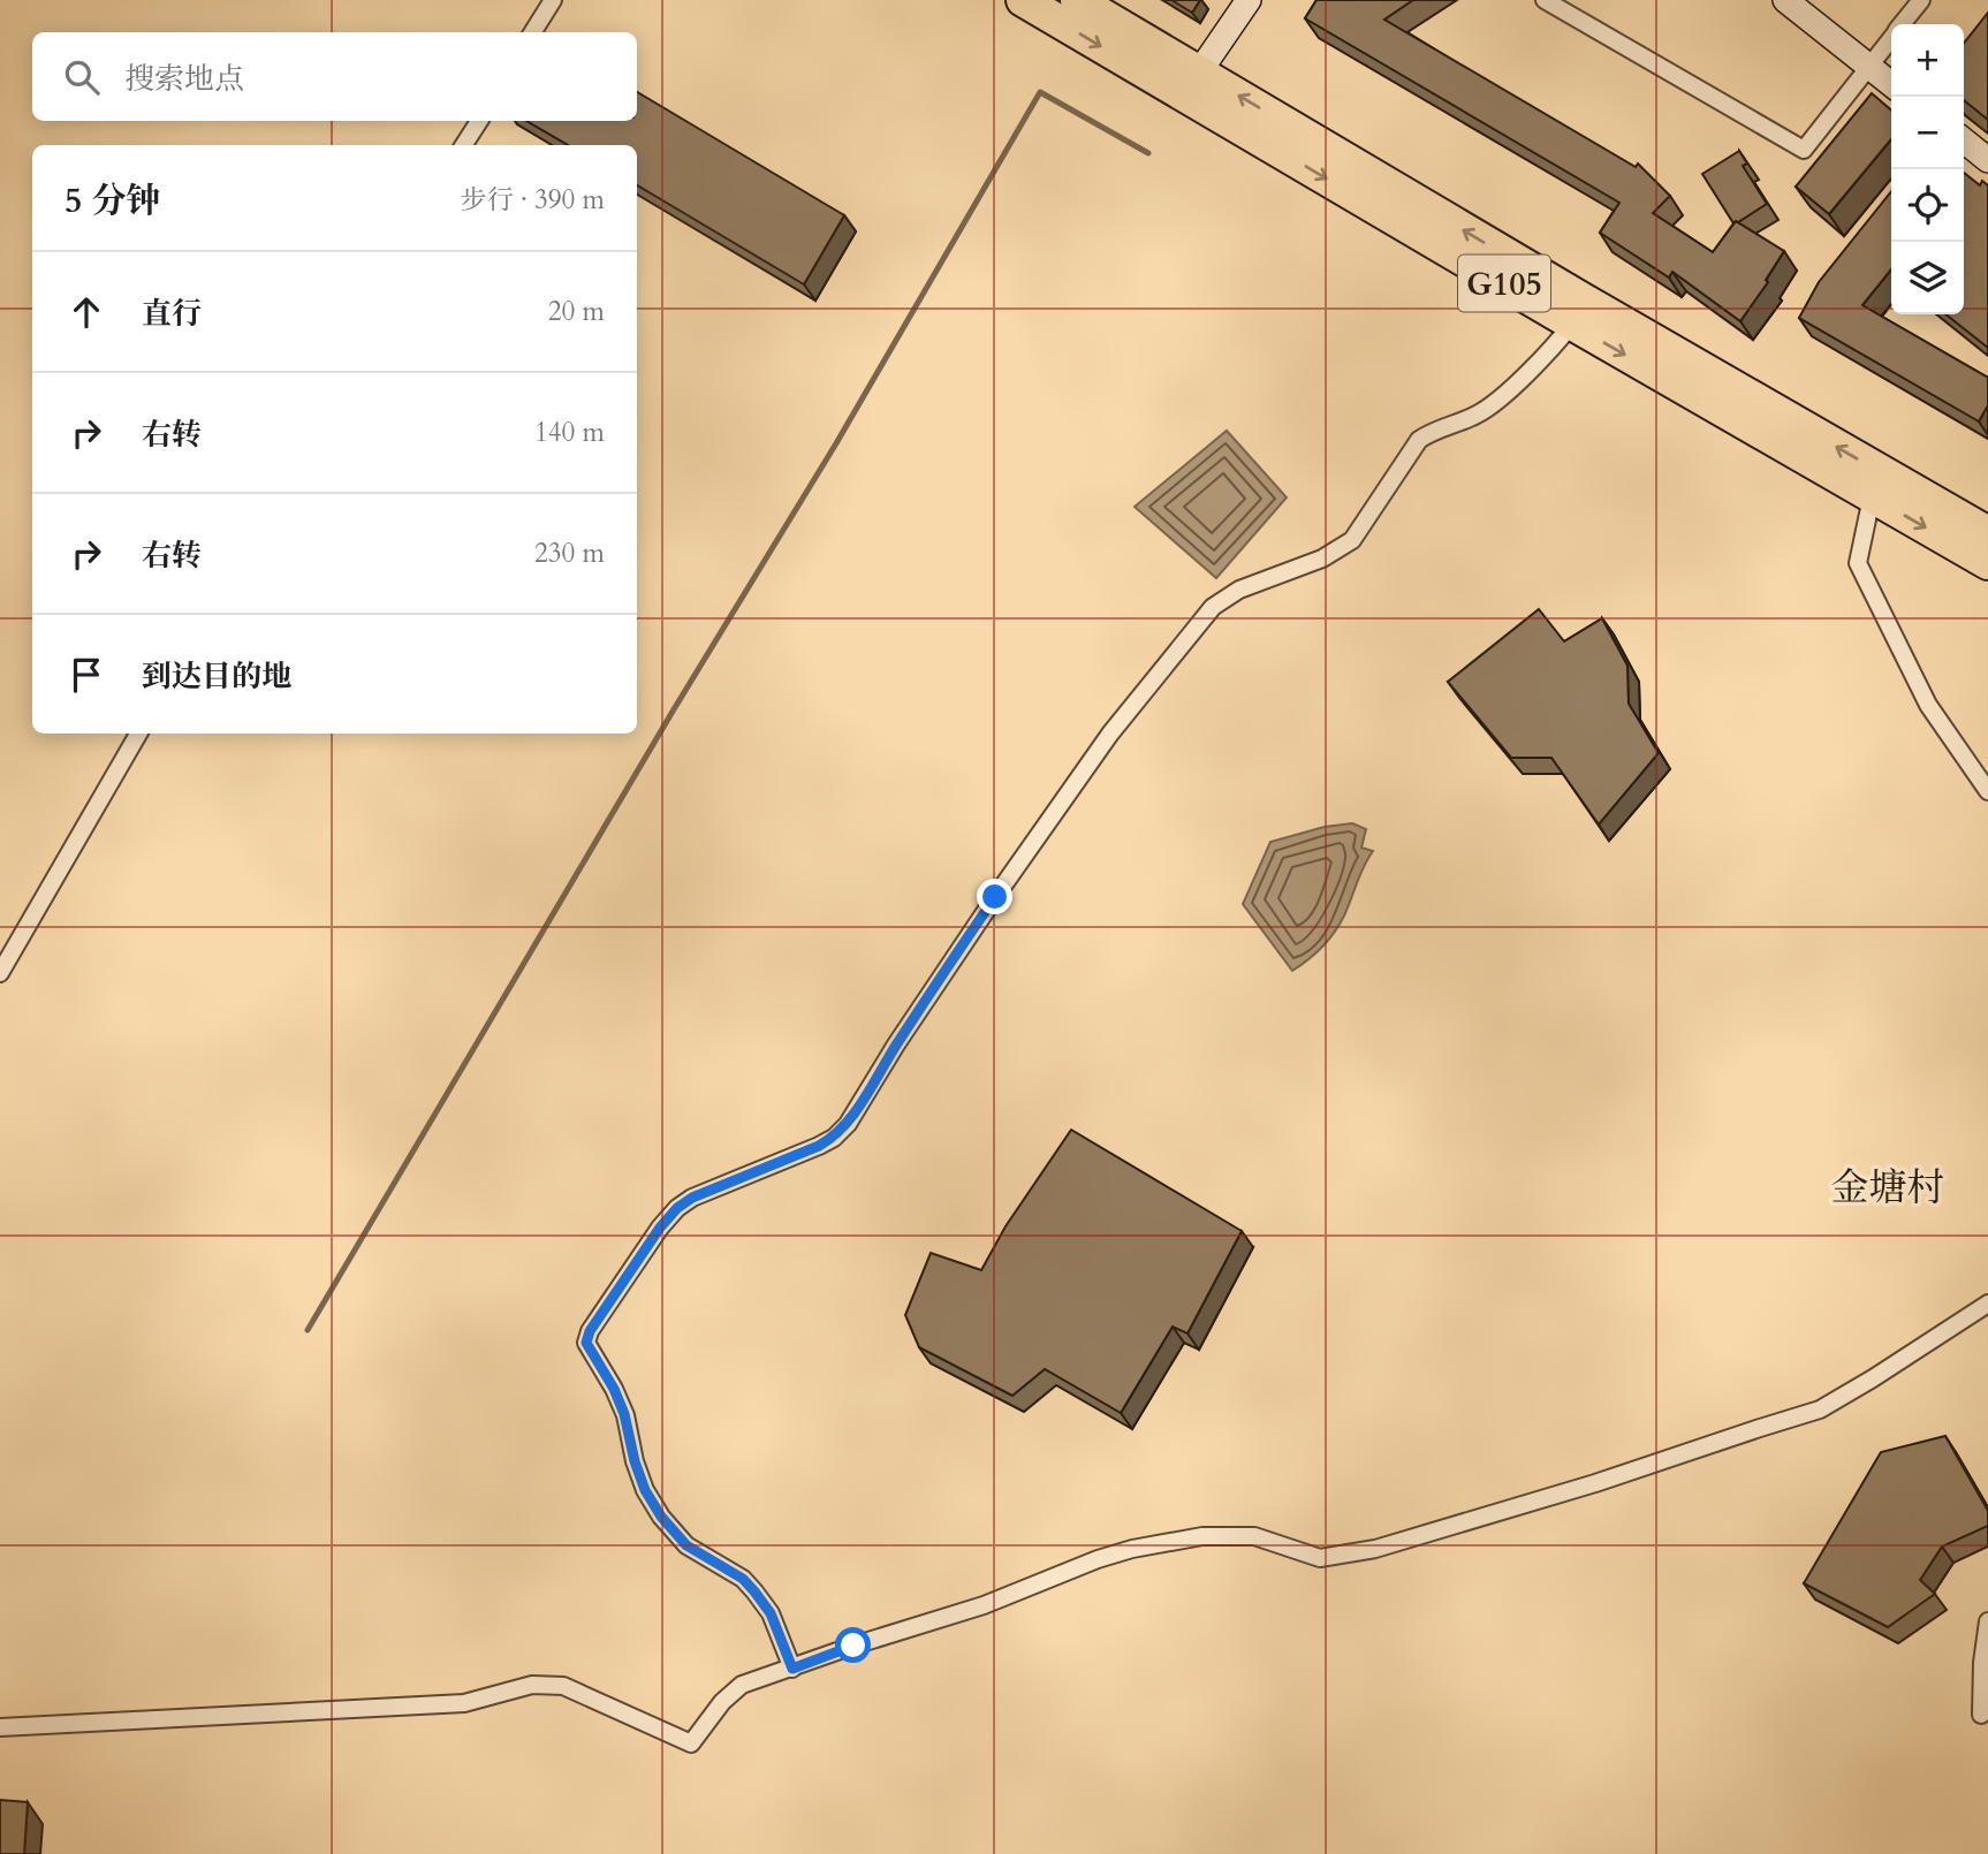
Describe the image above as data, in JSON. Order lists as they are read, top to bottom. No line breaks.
{"streets":{"highway":["G105"]},"districts":["金塘村"],"page":{"map_buttons":["+","−"],"search":"搜索地点","heading":["5 分钟","步行 · 390 m"],"list":[["直行","20 m"],["右转","140 m"],["右转","230 m"],"到达目的地"]}}
